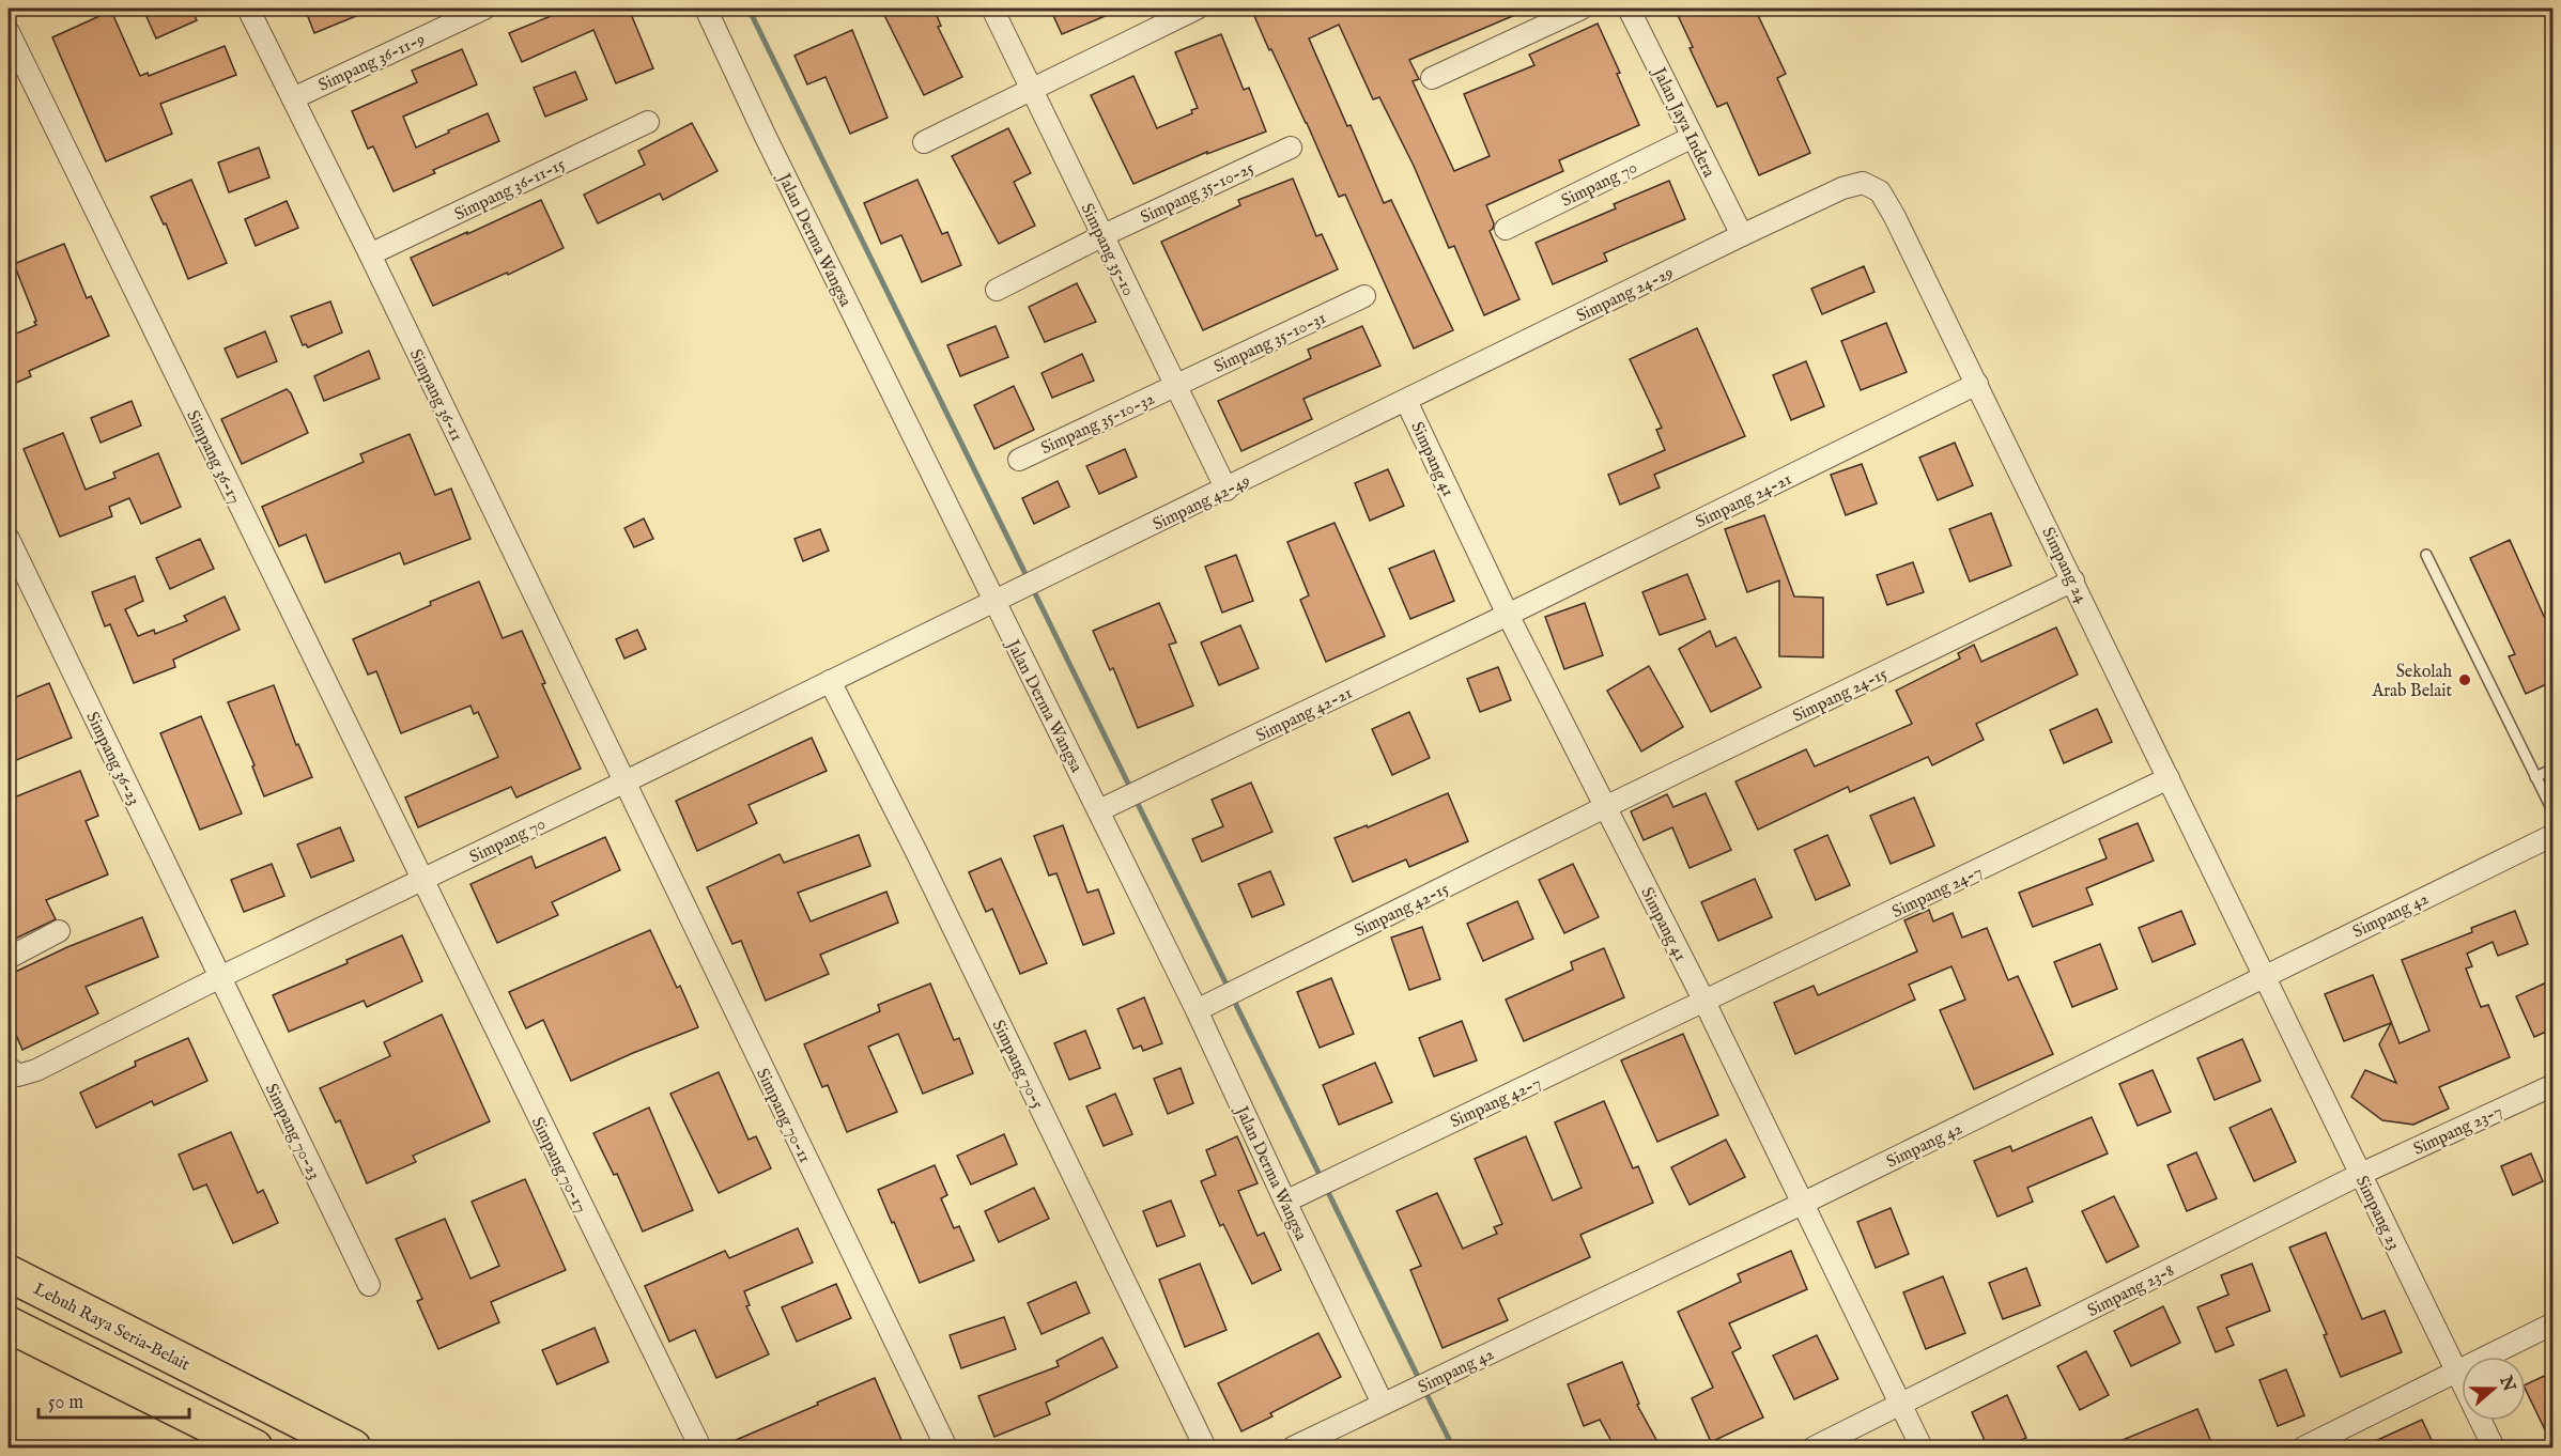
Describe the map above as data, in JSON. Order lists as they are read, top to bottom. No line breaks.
{"streets":{"highway":["Lebuh Raya Seria–Belait"],"street":["Simpang 36-11-9","Jalan Jaya Indera","Simpang 70","Simpang 36-11-15","Simpang 35-10-25","Jalan Derma Wangsa","Simpang 35-10","Simpang 24-29","Simpang 35-10-31","Simpang 36-11","Simpang 35-10-32","Simpang 36-17","Simpang 41","Simpang 24-21","Simpang 42-49","Simpang 24","Simpang 24-15","Simpang 42-21","Simpang 36-23","Simpang 24-7","Simpang 42-15","Simpang 42","Simpang 70-5","Simpang 42-7","Simpang 70-11","Simpang 23-7","Simpang 70-23","Simpang 70-17","Simpang 23","Simpang 23-8"]},"crossings":[["Simpang 36-11-9","Simpang 36-11"],["Jalan Jaya Indera","Simpang 70"],["Jalan Jaya Indera","Simpang 24-29"],["Simpang 70","Jalan Derma Wangsa"],["Simpang 70","Simpang 36-11"],["Simpang 70","Simpang 36-17"],["Simpang 70","Simpang 42-49"],["Simpang 70","Simpang 36-23"],["Simpang 70","Simpang 70-5"],["Simpang 70","Simpang 70-11"],["Simpang 70","Simpang 70-23"],["Simpang 70","Simpang 70-17"],["Simpang 36-11-15","Simpang 36-11"],["Simpang 35-10-25","Simpang 35-10"],["Jalan Derma Wangsa","Simpang 42-49"],["Jalan Derma Wangsa","Simpang 42-21"],["Jalan Derma Wangsa","Simpang 42-15"],["Jalan Derma Wangsa","Simpang 42"],["Jalan Derma Wangsa","Simpang 42-7"],["Simpang 35-10","Simpang 35-10-31"],["Simpang 35-10","Simpang 35-10-32"],["Simpang 35-10","Simpang 42-49"],["Simpang 24-29","Simpang 41"],["Simpang 24-29","Simpang 42-49"],["Simpang 24-29","Simpang 24"],["Simpang 35-10-31","Simpang 35-10-32"],["Simpang 36-11","Simpang 70-11"],["Simpang 36-17","Simpang 70-17"],["Simpang 41","Simpang 24-21"],["Simpang 41","Simpang 42-49"],["Simpang 41","Simpang 24-15"],["Simpang 41","Simpang 42-21"],["Simpang 41","Simpang 24-7"],["Simpang 41","Simpang 42-15"],["Simpang 41","Simpang 42"],["Simpang 41","Simpang 42-7"],["Simpang 41","Simpang 23-8"],["Simpang 24-21","Simpang 24"],["Simpang 24-21","Simpang 42-21"],["Simpang 24","Simpang 24-15"],["Simpang 24","Simpang 24-7"],["Simpang 24","Simpang 42"],["Simpang 24","Simpang 23"],["Simpang 24-15","Simpang 42-15"],["Simpang 36-23","Simpang 70-23"],["Simpang 24-7","Simpang 42-7"],["Simpang 42","Simpang 23"],["Simpang 23-7","Simpang 23"],["Simpang 23-7","Simpang 23-8"],["Simpang 23","Simpang 23-8"]],"places":["Sekolah Arab Belait"],"scale_bar":"50 m","north":"right"}
